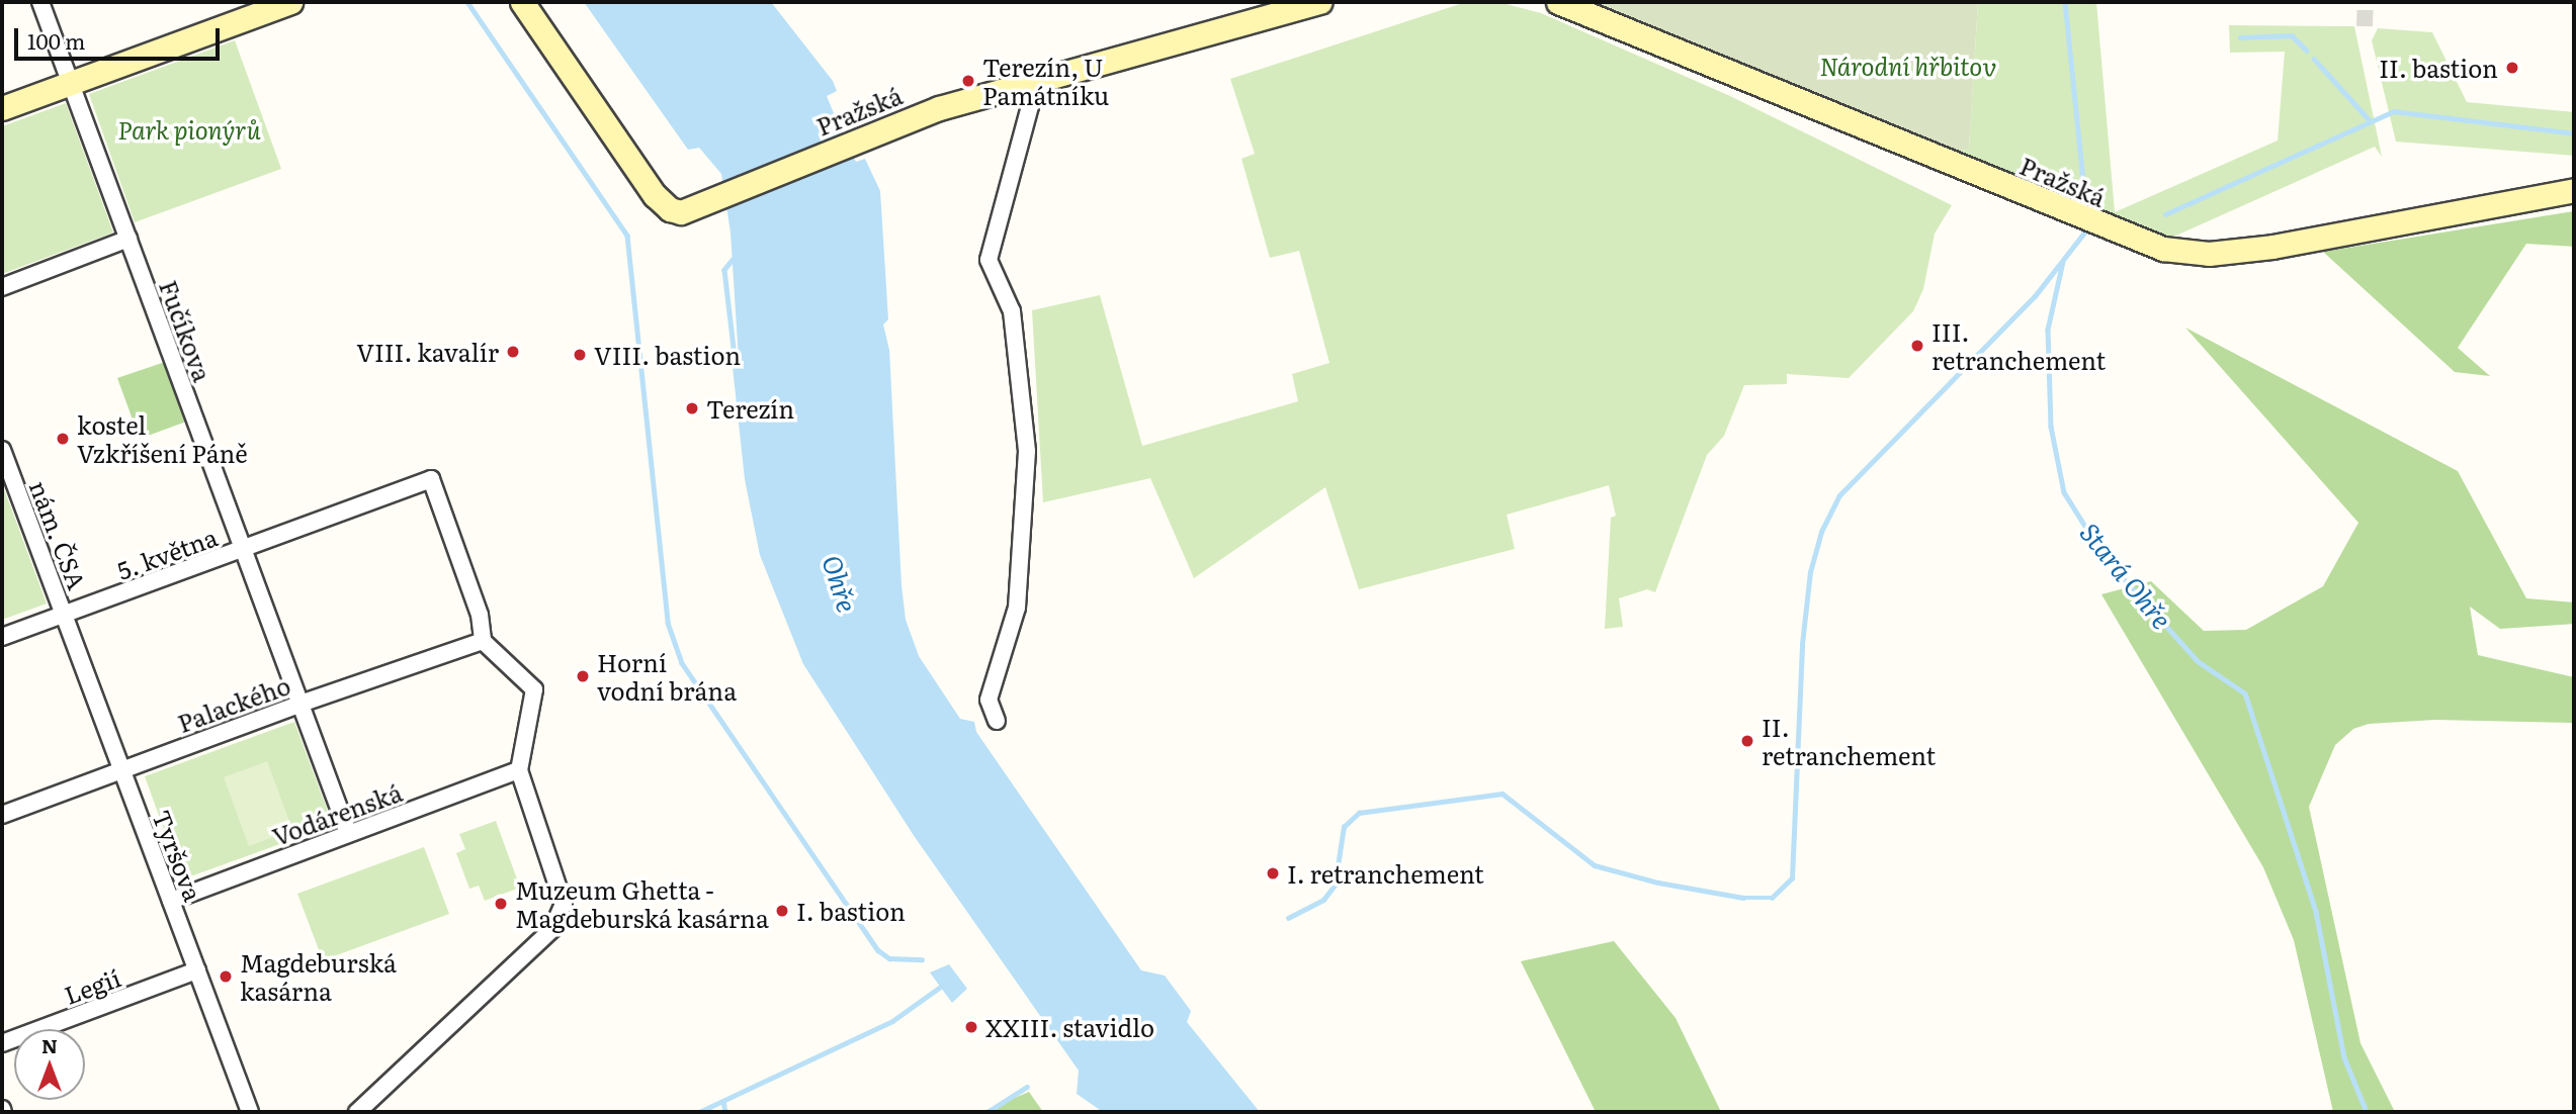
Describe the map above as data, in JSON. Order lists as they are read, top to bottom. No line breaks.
{"streets":{"main road":["Pražská"],"street":["Fučíkova","nám. ČSA","5. května","Palackého","Vodárenská","Tyršova","Legií"]},"crossings":[["Fučíkova","5. května"],["Fučíkova","Palackého"],["Fučíkova","Vodárenská"],["nám. ČSA","5. května"],["nám. ČSA","Tyršova"],["5. května","Tyršova"],["Palackého","Tyršova"],["Vodárenská","Tyršova"],["Tyršova","Legií"]],"water":["Stará Ohře","Ohře"],"parks":["Národní hřbitov","Park pionýrů"],"places":["II. bastion","Terezín, U Památníku","III. retranchement","VIII. kavalír","VIII. bastion","Terezín","kostel Vzkříšení Páně","Horní vodní brána","II. retranchement","I. retranchement","Muzeum Ghetta - Magdeburská kasárna","I. bastion","Magdeburská kasárna","XXIII. stavidlo"],"scale_bar":"100 m","north":"top"}
